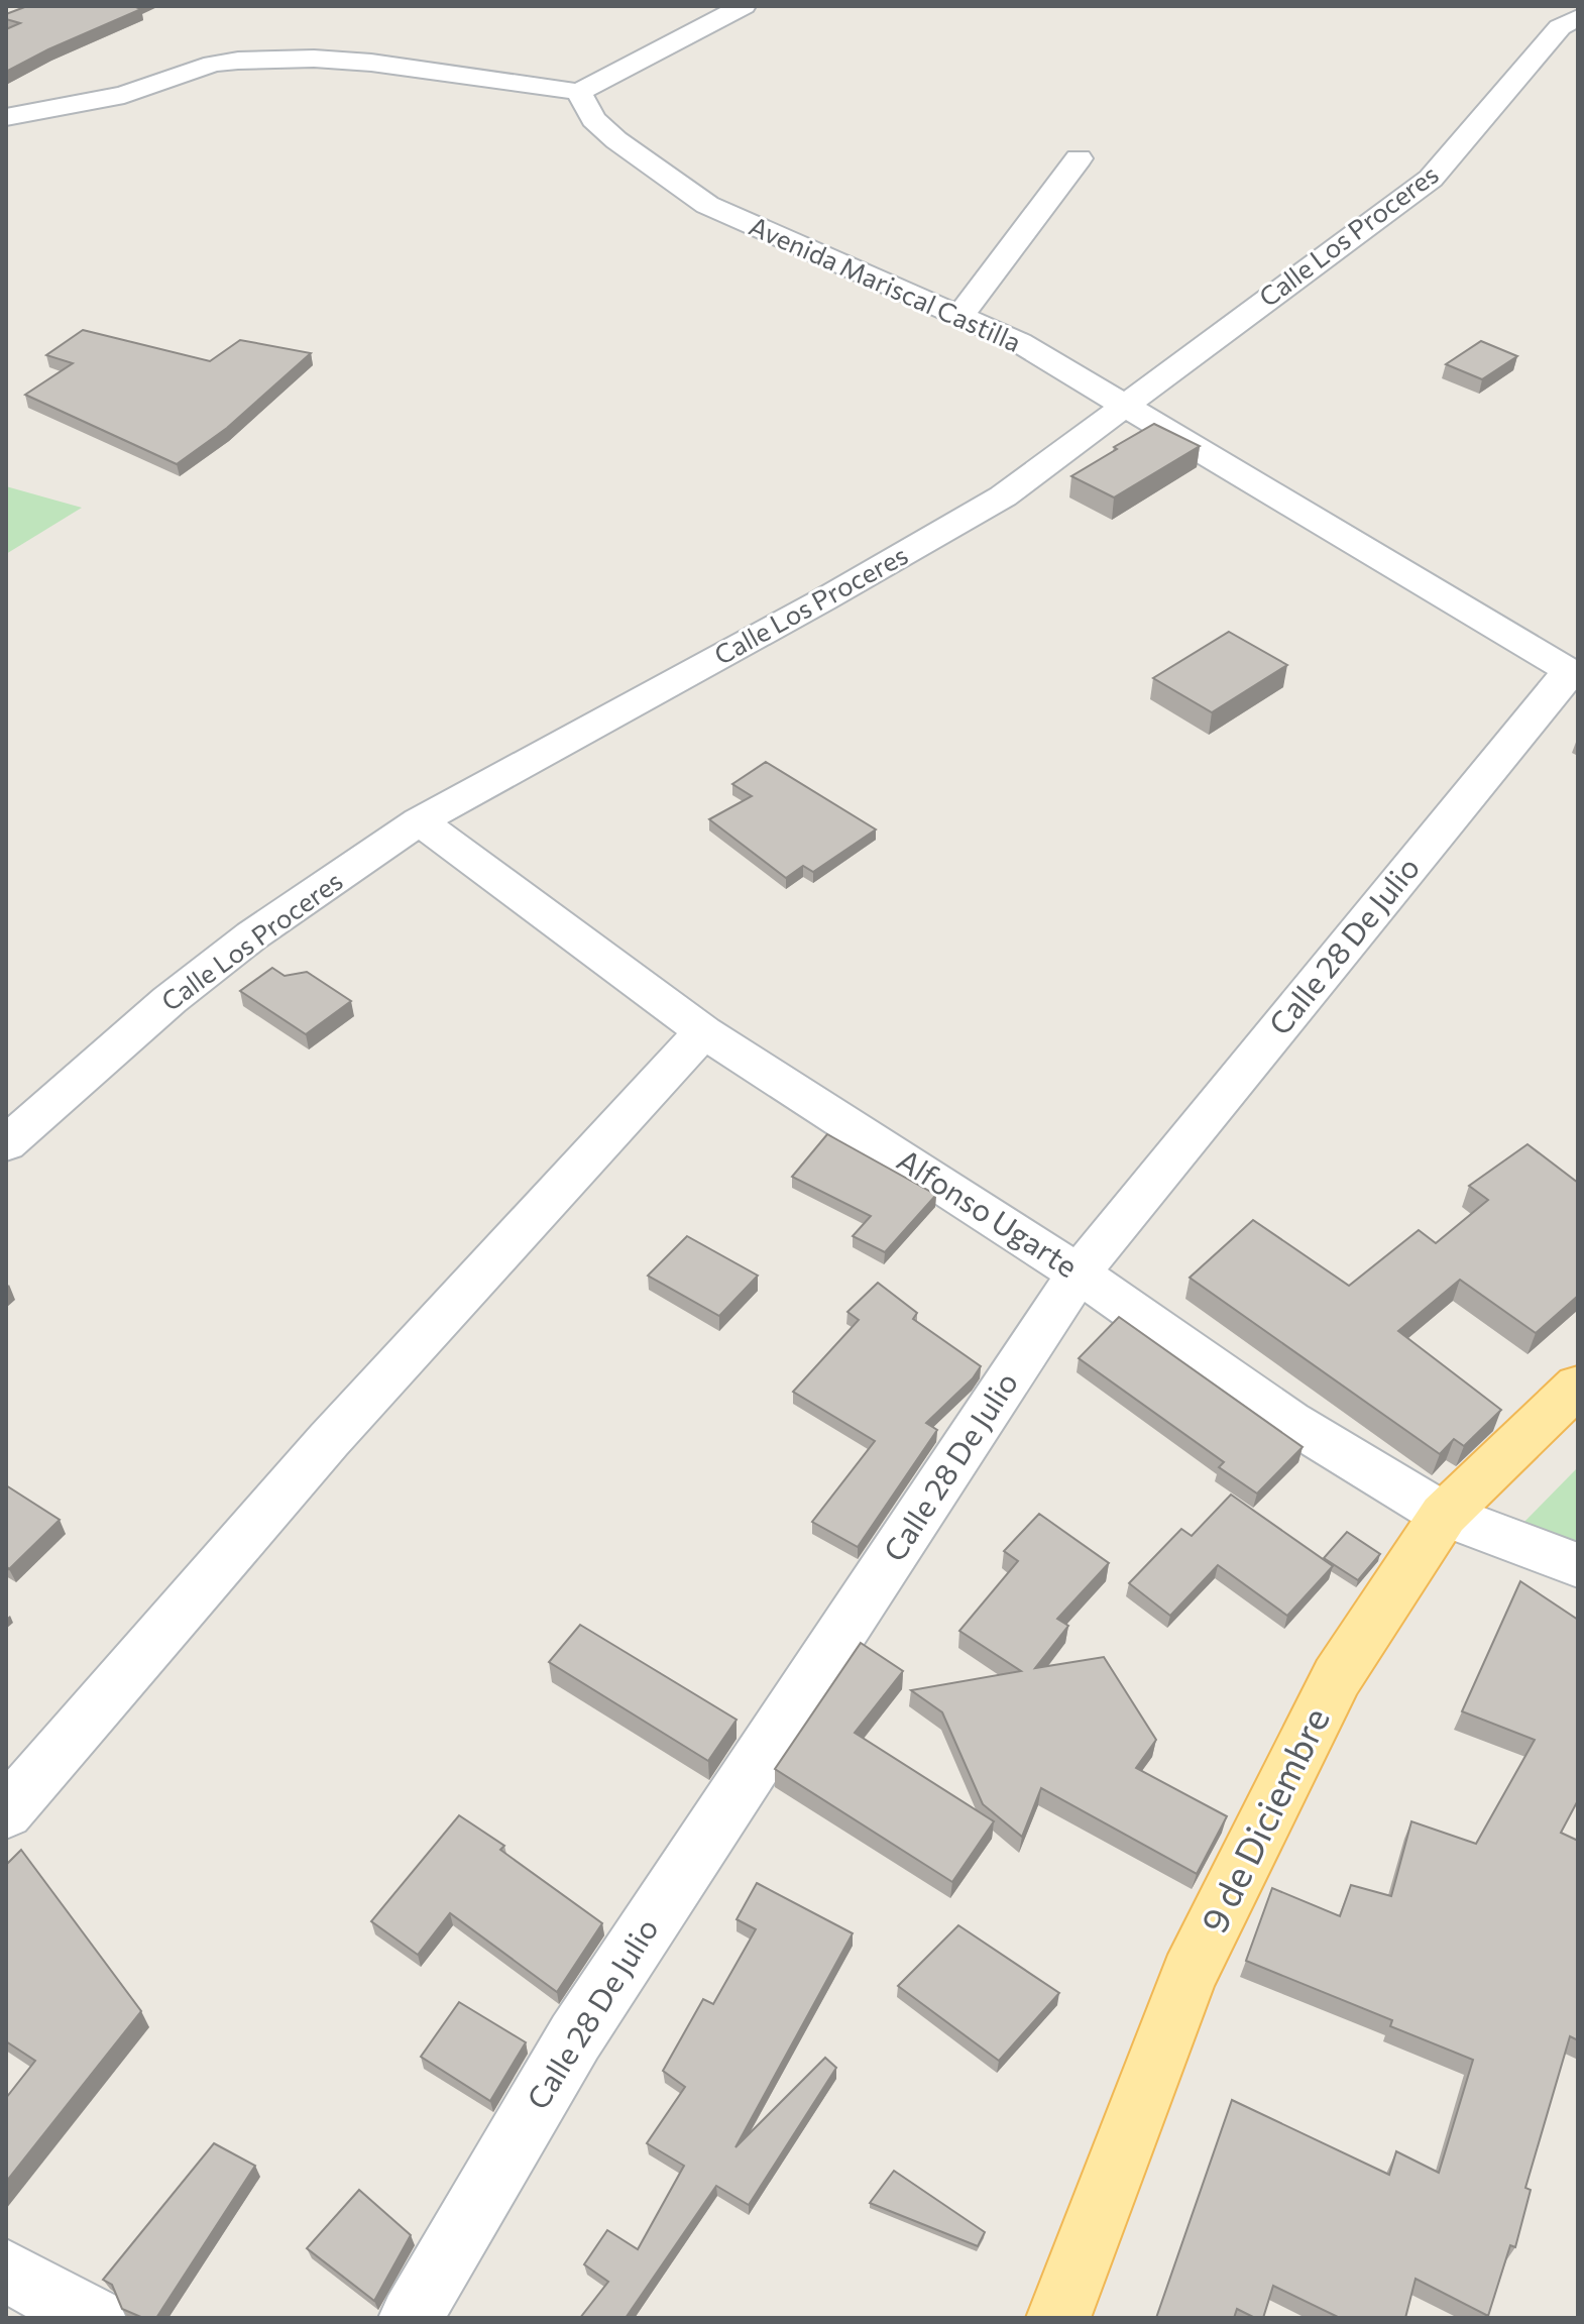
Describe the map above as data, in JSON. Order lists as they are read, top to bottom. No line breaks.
{"streets":{"main road":["9 de Diciembre"],"street":["Calle Los Proceres","Avenida Mariscal Castilla","Calle 28 De Julio","Alfonso Ugarte"]},"crossings":[["Calle Los Proceres","Avenida Mariscal Castilla"],["Calle Los Proceres","Alfonso Ugarte"],["Avenida Mariscal Castilla","Calle 28 De Julio"],["Calle 28 De Julio","Alfonso Ugarte"],["Alfonso Ugarte","9 de Diciembre"]]}
